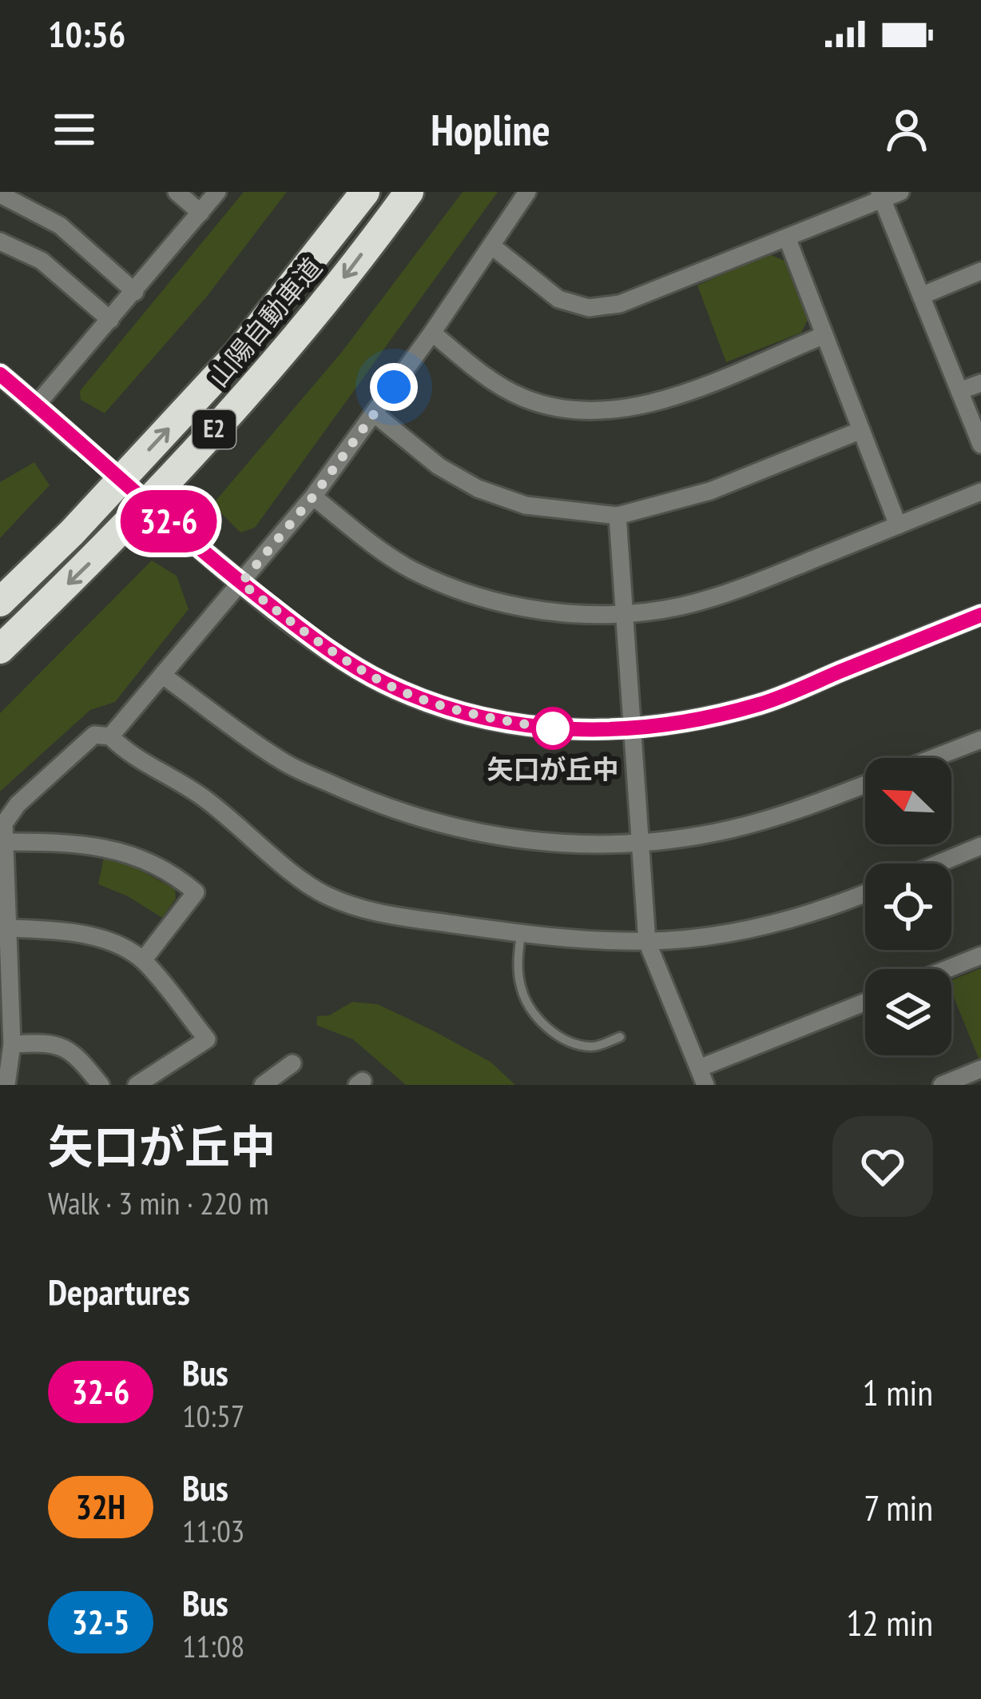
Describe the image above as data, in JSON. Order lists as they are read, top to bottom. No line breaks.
{"streets":{"highway":["山陽自動車道","E2"]},"places":["矢口が丘中"],"lines":["bus line 32-6"],"north":"top left","page":{"status":"10:56","header":"Hopline","on_map":"32-6","heading":[["矢口が丘中","Walk · 3 min · 220 m"],"Departures"],"list":[{"mark":"32-6","name":"Bus","note":"10:57","value":"1 min"},{"mark":"32H","name":"Bus","note":"11:03","value":"7 min"},{"mark":"32-5","name":"Bus","note":"11:08","value":"12 min"}]}}
